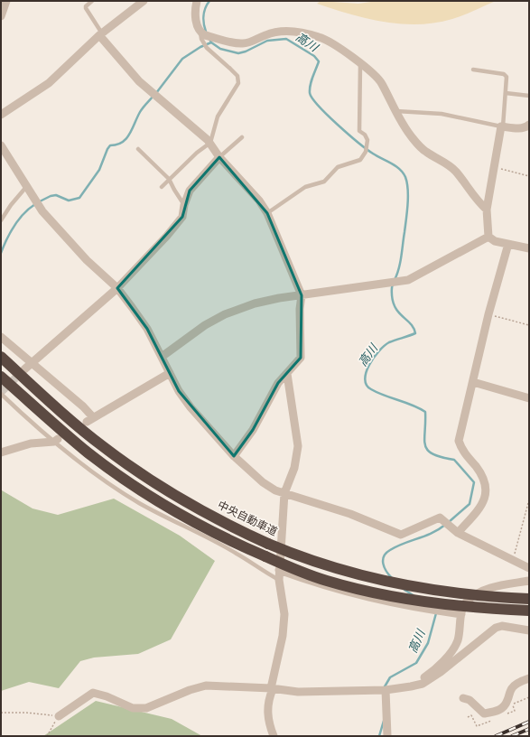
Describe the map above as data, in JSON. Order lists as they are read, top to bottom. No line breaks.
{"streets":{"highway":["中央自動車道"]},"water":["高川"]}
